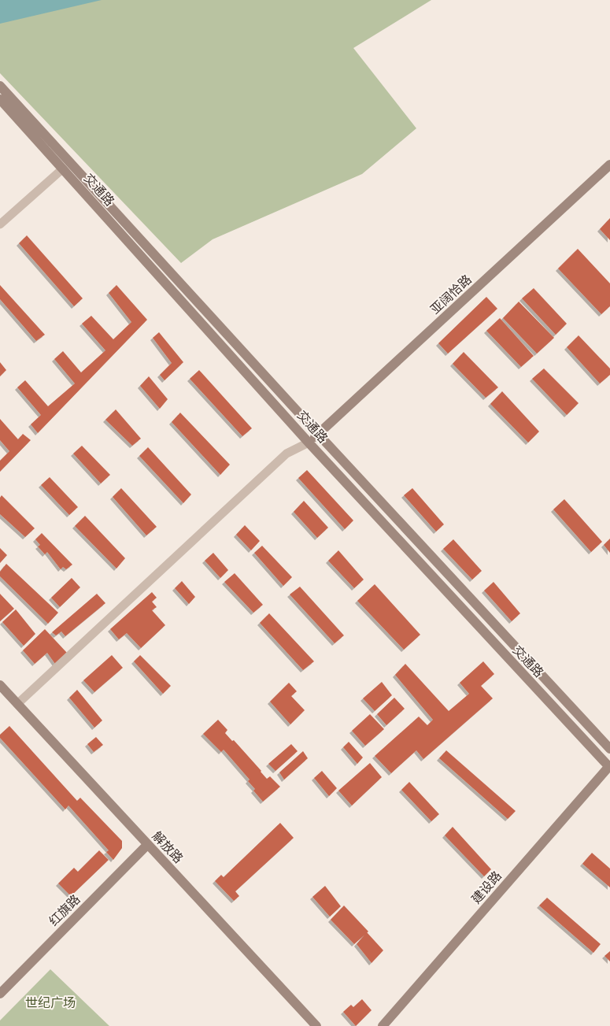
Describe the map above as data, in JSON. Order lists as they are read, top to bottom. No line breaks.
{"streets":{"main road":["交通路","亚阔恰路","解放路","建设路","红旗路"]},"crossings":[["交通路","亚阔恰路"],["交通路","建设路"],["解放路","红旗路"]],"parks":["世纪广场"]}
